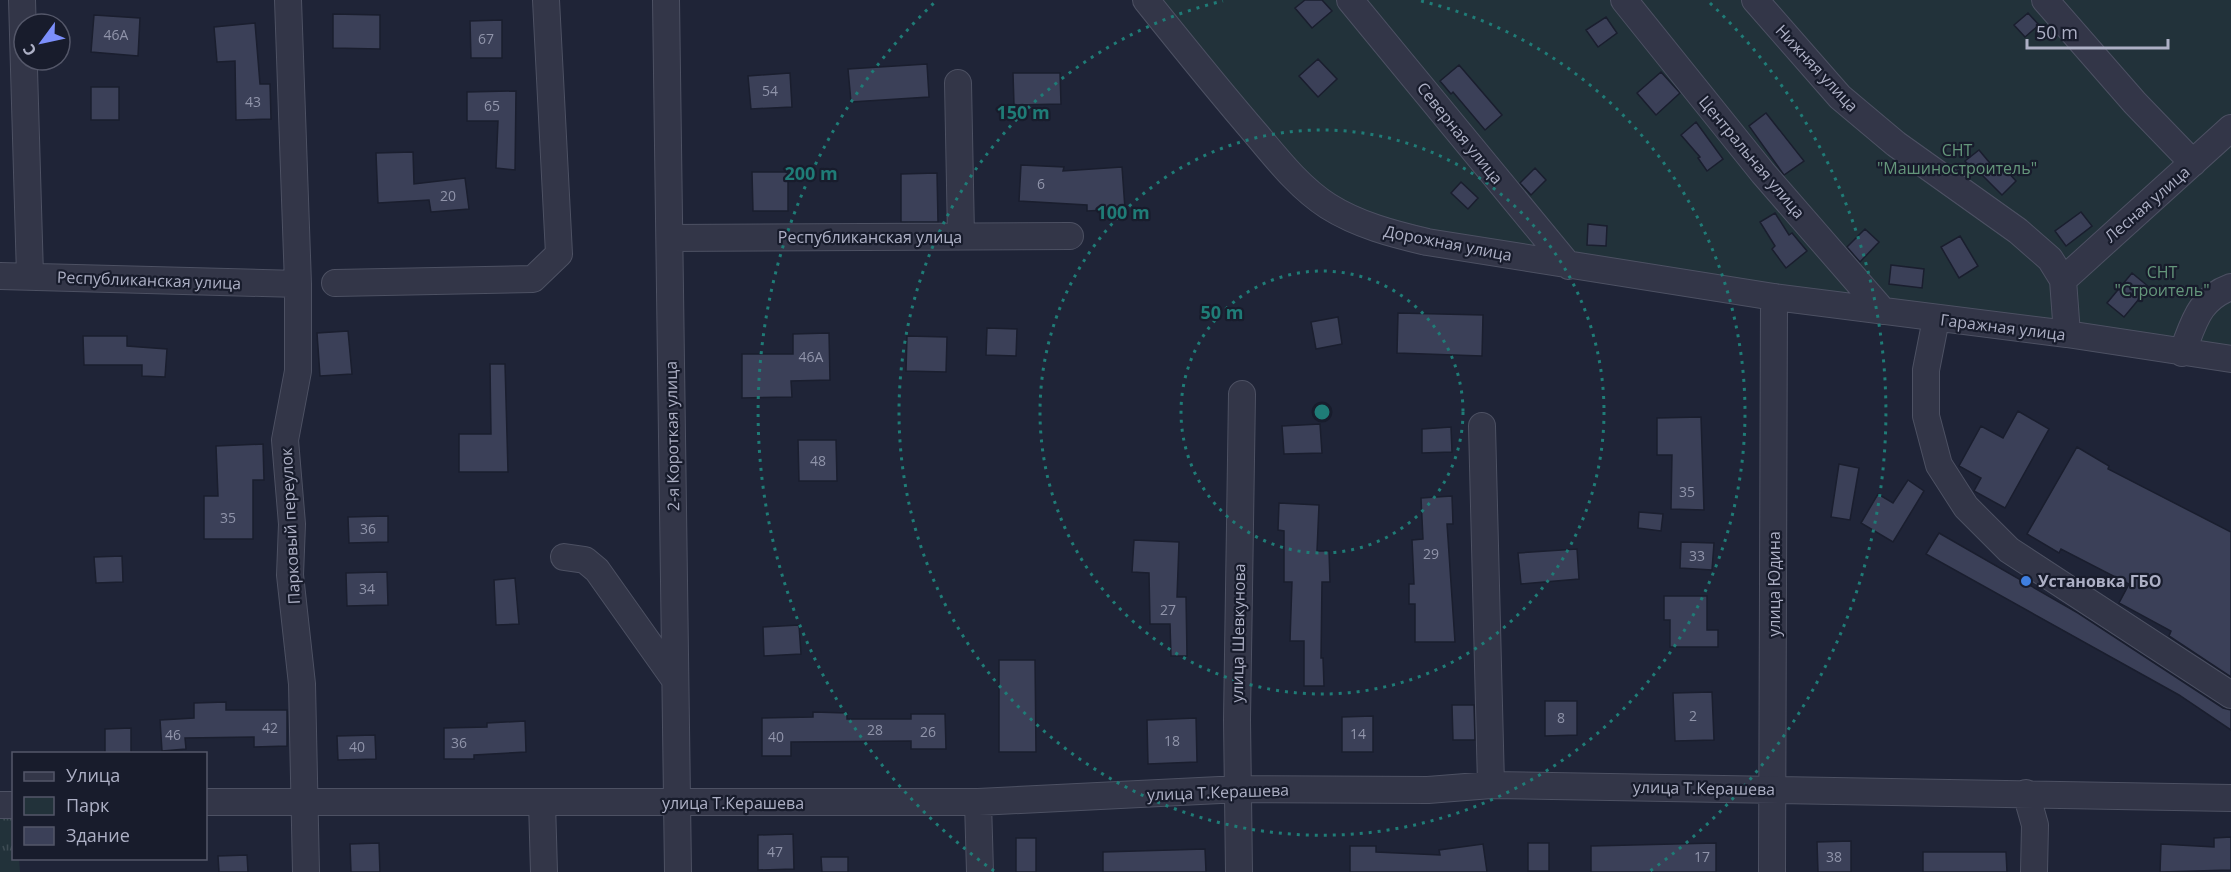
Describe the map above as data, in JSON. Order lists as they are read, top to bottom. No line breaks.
{"streets":{"street":["Нижняя улица","Северная улица","Центральная улица","Лесная улица","Республиканская улица","Дорожная улица","Гаражная улица","2-я Короткая улица","Парковый переулок","улица Юдина","улица Шевкунова","улица Т.Керашева"]},"crossings":[["Нижняя улица","Лесная улица"],["Северная улица","Дорожная улица"],["Центральная улица","Гаражная улица"],["Республиканская улица","2-я Короткая улица"],["Республиканская улица","Парковый переулок"],["Дорожная улица","Гаражная улица"],["Дорожная улица","улица Юдина"],["Гаражная улица","улица Юдина"],["2-я Короткая улица","улица Т.Керашева"],["Парковый переулок","улица Т.Керашева"],["улица Юдина","улица Т.Керашева"],["улица Шевкунова","улица Т.Керашева"]],"parks":["СНТ \"Машиностроитель\"","СНТ \"Строитель\""],"places":["Установка ГБО"],"house_numbers":["46А","67","54","43","65","6","20","46А","48","35","35","36","29","33","34","27","2","8","42","28","26","14","46","40","18","36","40","47","17","38"],"legend":["Улица","Парк","Здание"],"scale_bar":"50 m","north":"bottom left","rings":["150 m","200 m","100 m","50 m"]}
